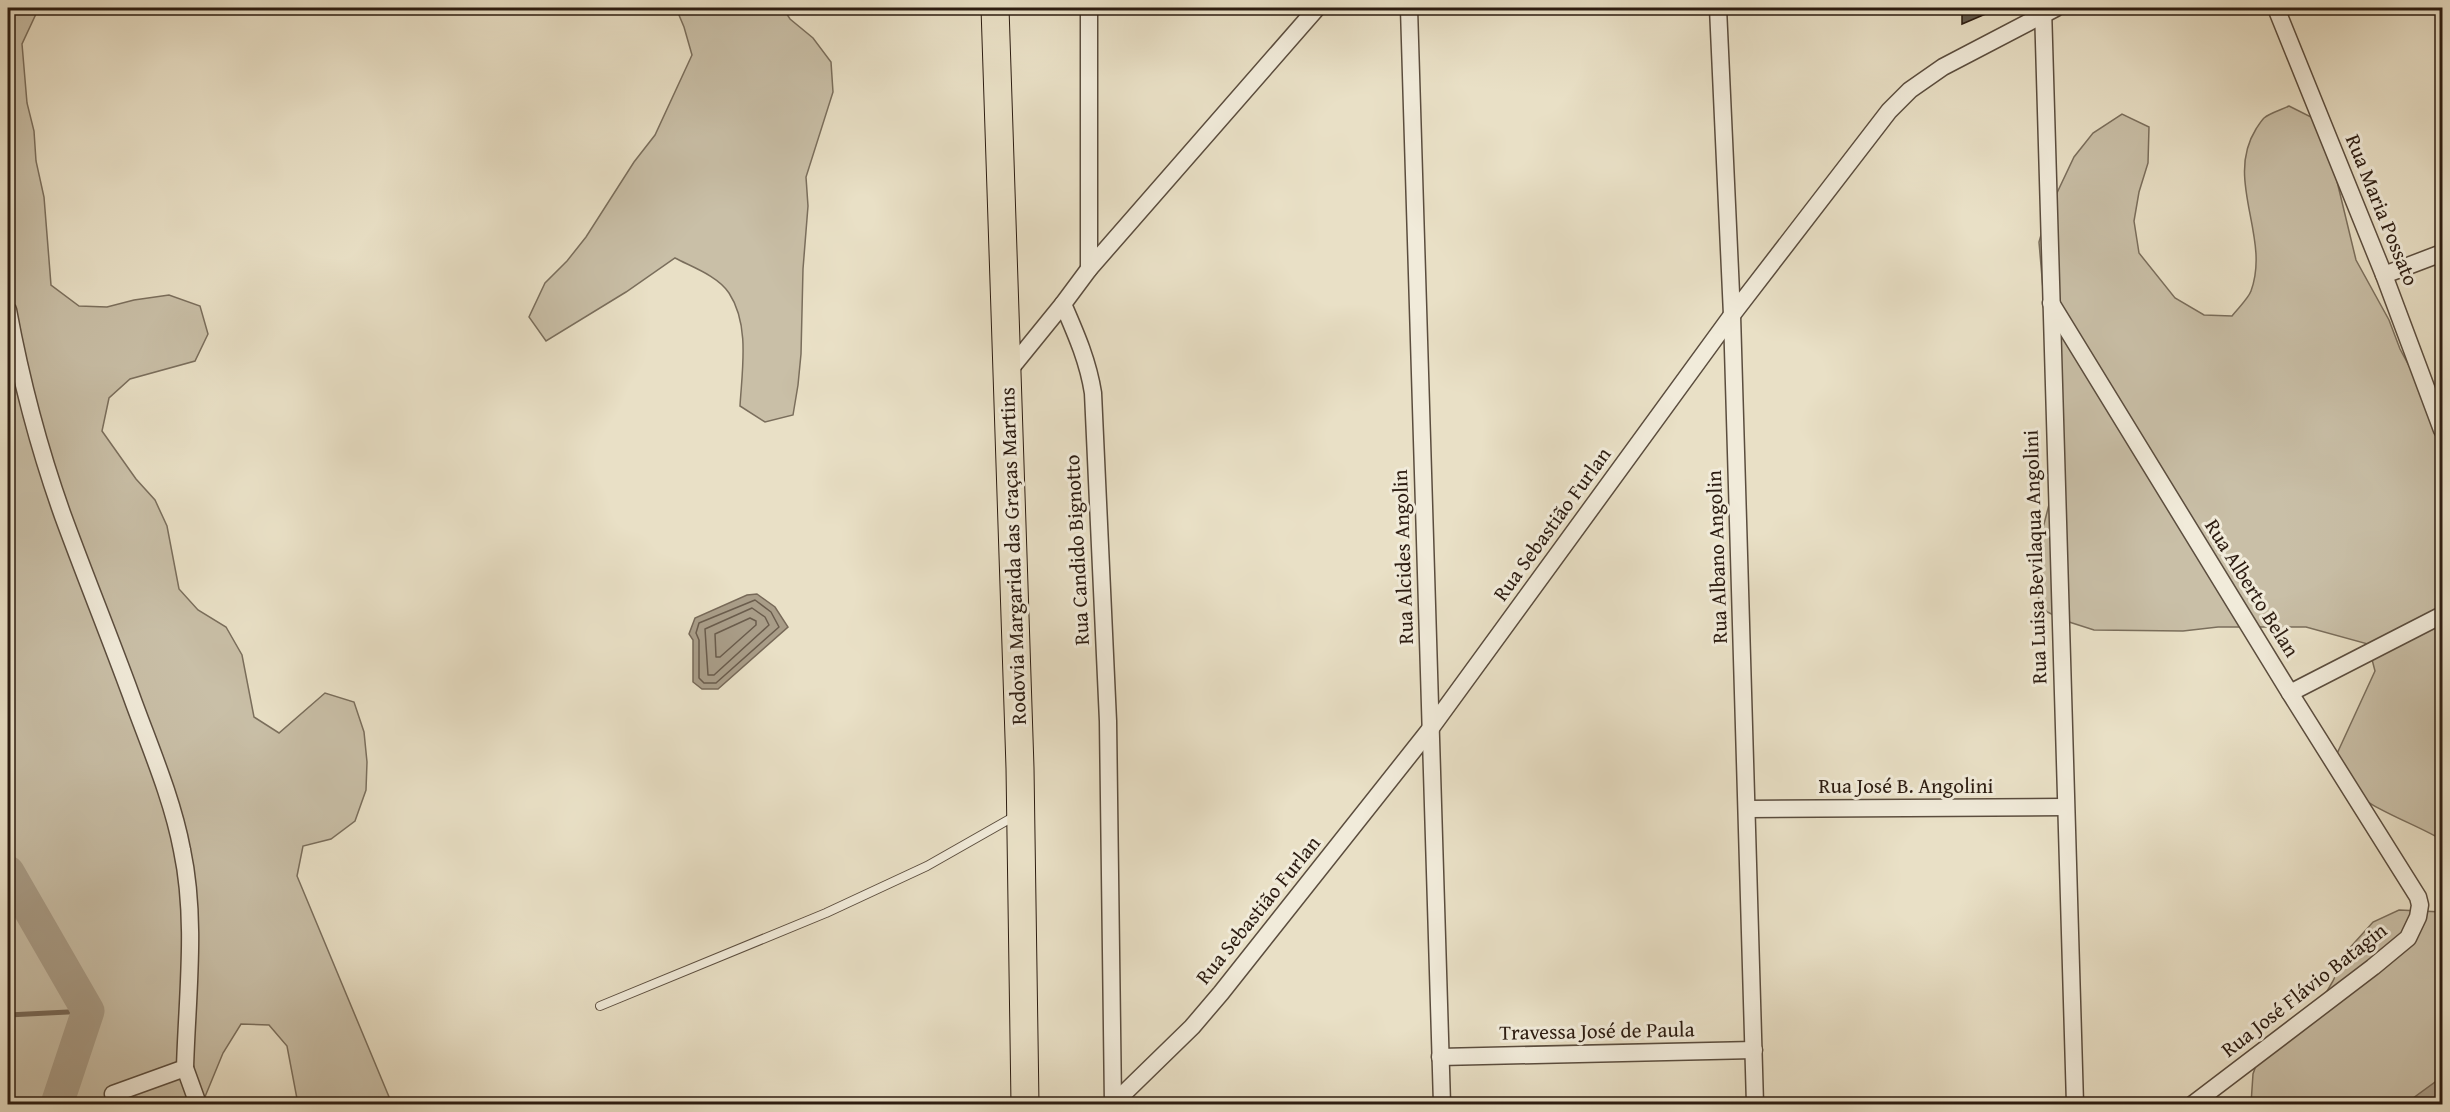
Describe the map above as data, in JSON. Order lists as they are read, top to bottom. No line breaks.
{"streets":{"main road":["Rodovia Margarida das Graças Martins"],"street":["Rua Maria Possato","Rua Sebastião Furlan","Rua Candido Bignotto","Rua Alcides Angolin","Rua Albano Angolin","Rua Luisa Bevilaqua Angolini","Rua Alberto Belan","Rua José B. Angolini","Rua José Flávio Batagin","Travessa José de Paula"]},"crossings":[["Rua Sebastião Furlan","Rua Candido Bignotto"],["Rua Sebastião Furlan","Rua Alcides Angolin"],["Rua Sebastião Furlan","Rua Albano Angolin"],["Rua Sebastião Furlan","Rua Luisa Bevilaqua Angolini"],["Rua Alcides Angolin","Travessa José de Paula"],["Rua Albano Angolin","Rua José B. Angolini"],["Rua Albano Angolin","Travessa José de Paula"],["Rua Luisa Bevilaqua Angolini","Rua Alberto Belan"],["Rua Luisa Bevilaqua Angolini","Rua José B. Angolini"],["Rua Alberto Belan","Rua José Flávio Batagin"]]}
